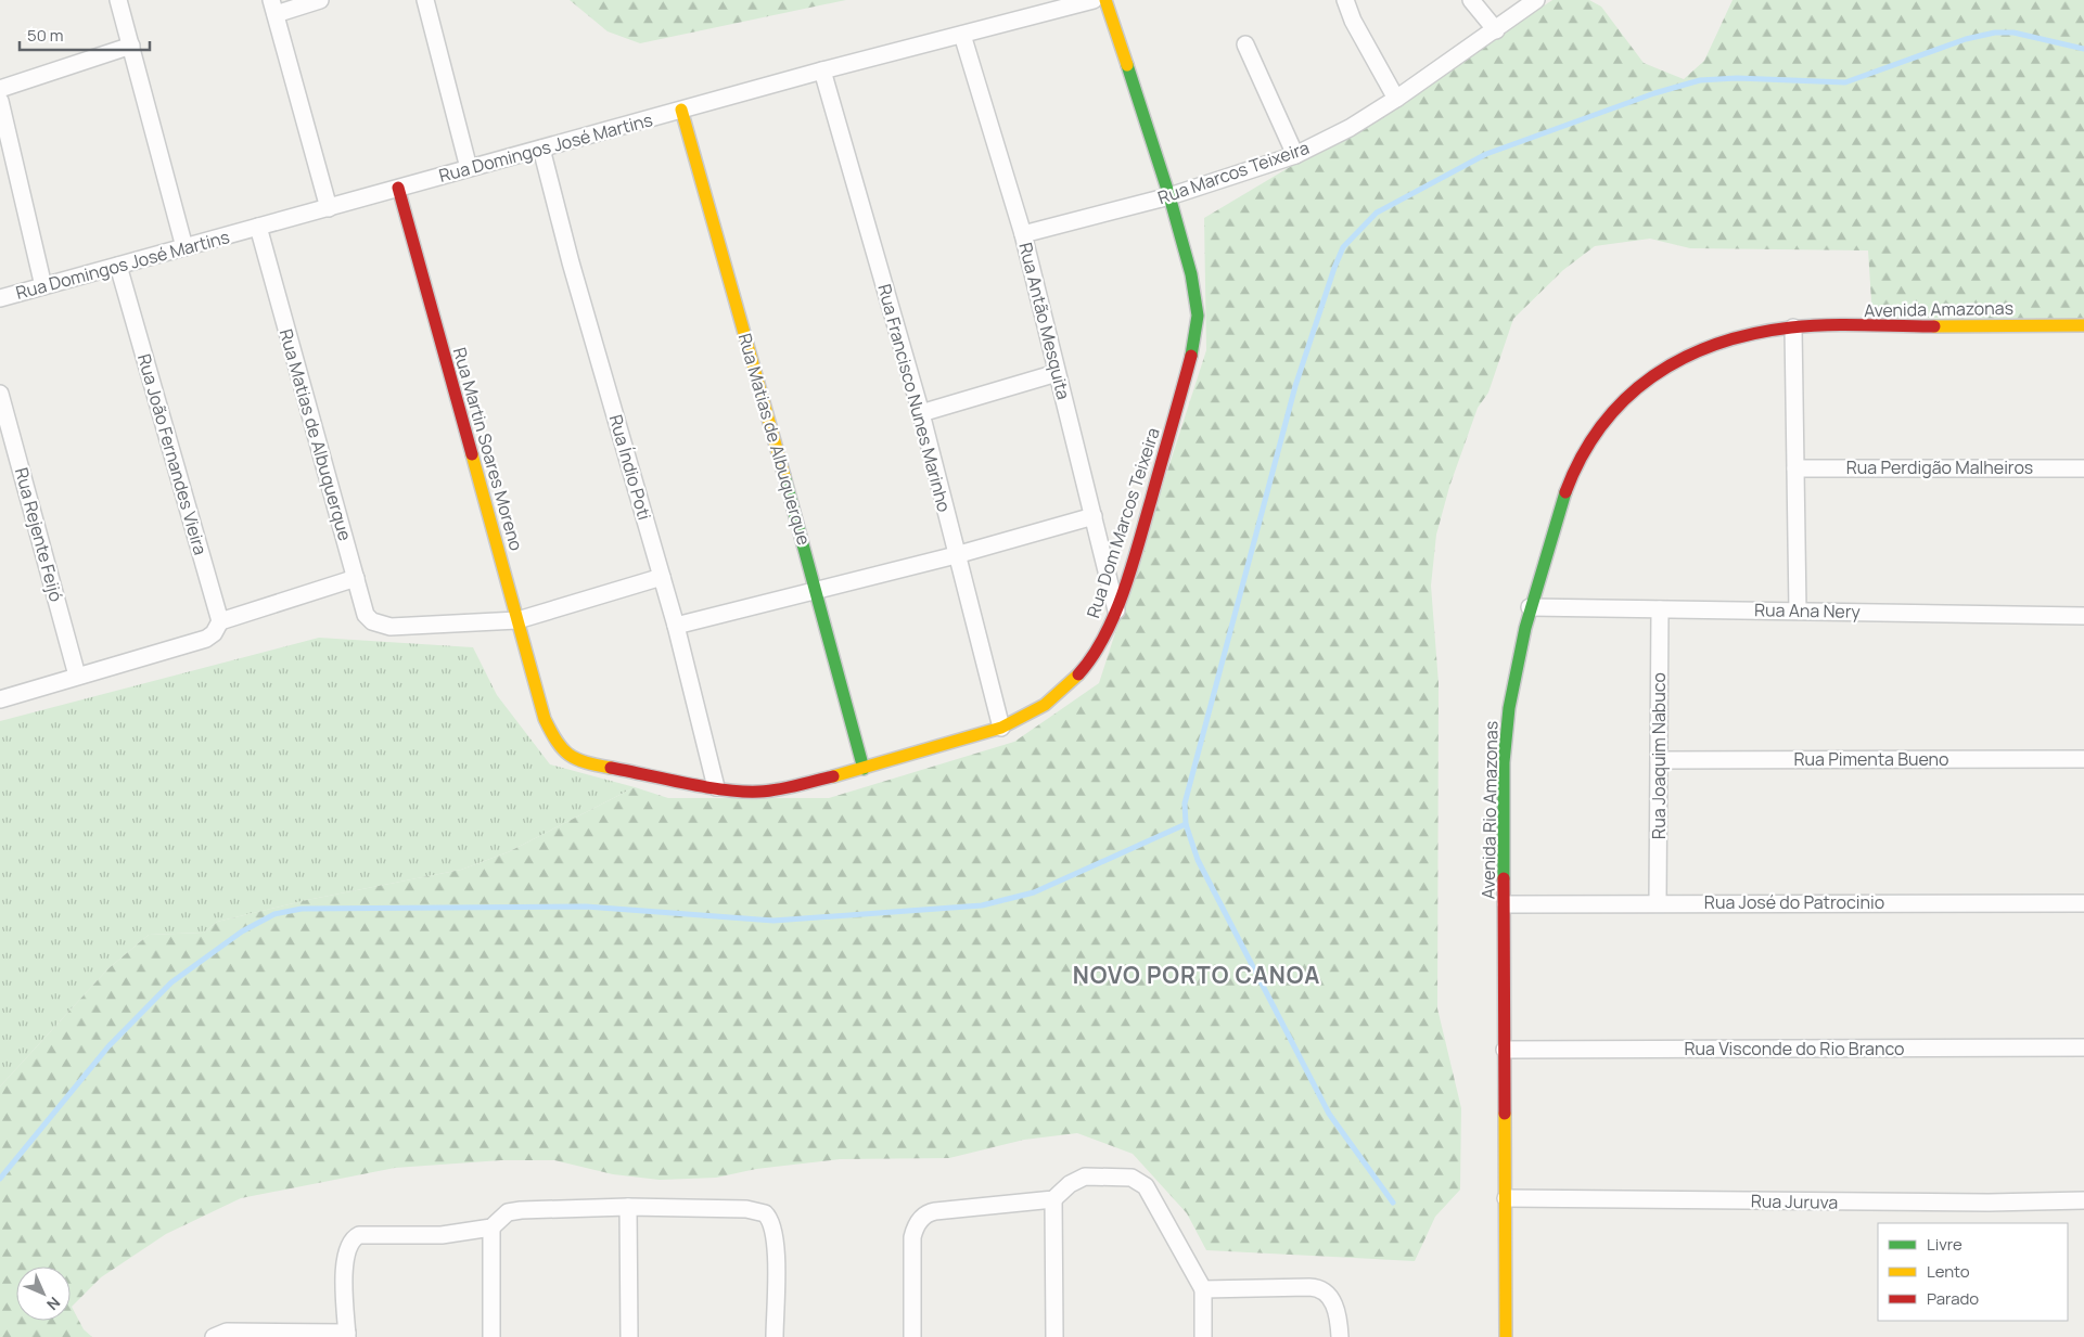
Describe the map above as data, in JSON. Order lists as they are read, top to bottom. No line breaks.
{"streets":{"street":["Rua Domingos José Martins","Rua Marcos Teixeira","Avenida Amazonas","Rua Antão Mesquita","Rua Francisco Nunes Marinho","Rua Matias de Albuquerque","Rua Martin Soares Moreno","Rua João Fernandes Vieira","Rua Índio Poti","Rua Perdigão Malheiros","Rua Dom Marcos Teixeira","Rua Rejente Feijó","Rua Ana Nery","Rua Joaquim Nabuco","Rua Pimenta Bueno","Avenida Rio Amazonas","Rua José do Patrocinio","Rua Visconde do Rio Branco","Rua Juruva"]},"crossings":[["Rua Domingos José Martins","Rua Antão Mesquita"],["Rua Domingos José Martins","Rua Francisco Nunes Marinho"],["Rua Domingos José Martins","Rua Matias de Albuquerque"],["Rua Domingos José Martins","Rua Martin Soares Moreno"],["Rua Domingos José Martins","Rua João Fernandes Vieira"],["Rua Domingos José Martins","Rua Índio Poti"],["Rua Marcos Teixeira","Rua Antão Mesquita"],["Rua Marcos Teixeira","Rua Dom Marcos Teixeira"],["Avenida Amazonas","Avenida Rio Amazonas"],["Rua Antão Mesquita","Rua Dom Marcos Teixeira"],["Rua Francisco Nunes Marinho","Rua Dom Marcos Teixeira"],["Rua Matias de Albuquerque","Rua Martin Soares Moreno"],["Rua Matias de Albuquerque","Rua Dom Marcos Teixeira"],["Rua Martin Soares Moreno","Rua Dom Marcos Teixeira"],["Rua Índio Poti","Rua Dom Marcos Teixeira"],["Rua Ana Nery","Rua Joaquim Nabuco"],["Rua Ana Nery","Avenida Rio Amazonas"],["Rua Joaquim Nabuco","Rua Pimenta Bueno"],["Rua Joaquim Nabuco","Rua José do Patrocinio"],["Avenida Rio Amazonas","Rua José do Patrocinio"],["Avenida Rio Amazonas","Rua Visconde do Rio Branco"],["Avenida Rio Amazonas","Rua Juruva"]],"districts":["NOVO PORTO CANOA"],"legend":["Livre","Lento","Parado"],"scale_bar":"50 m","north":"bottom right"}
